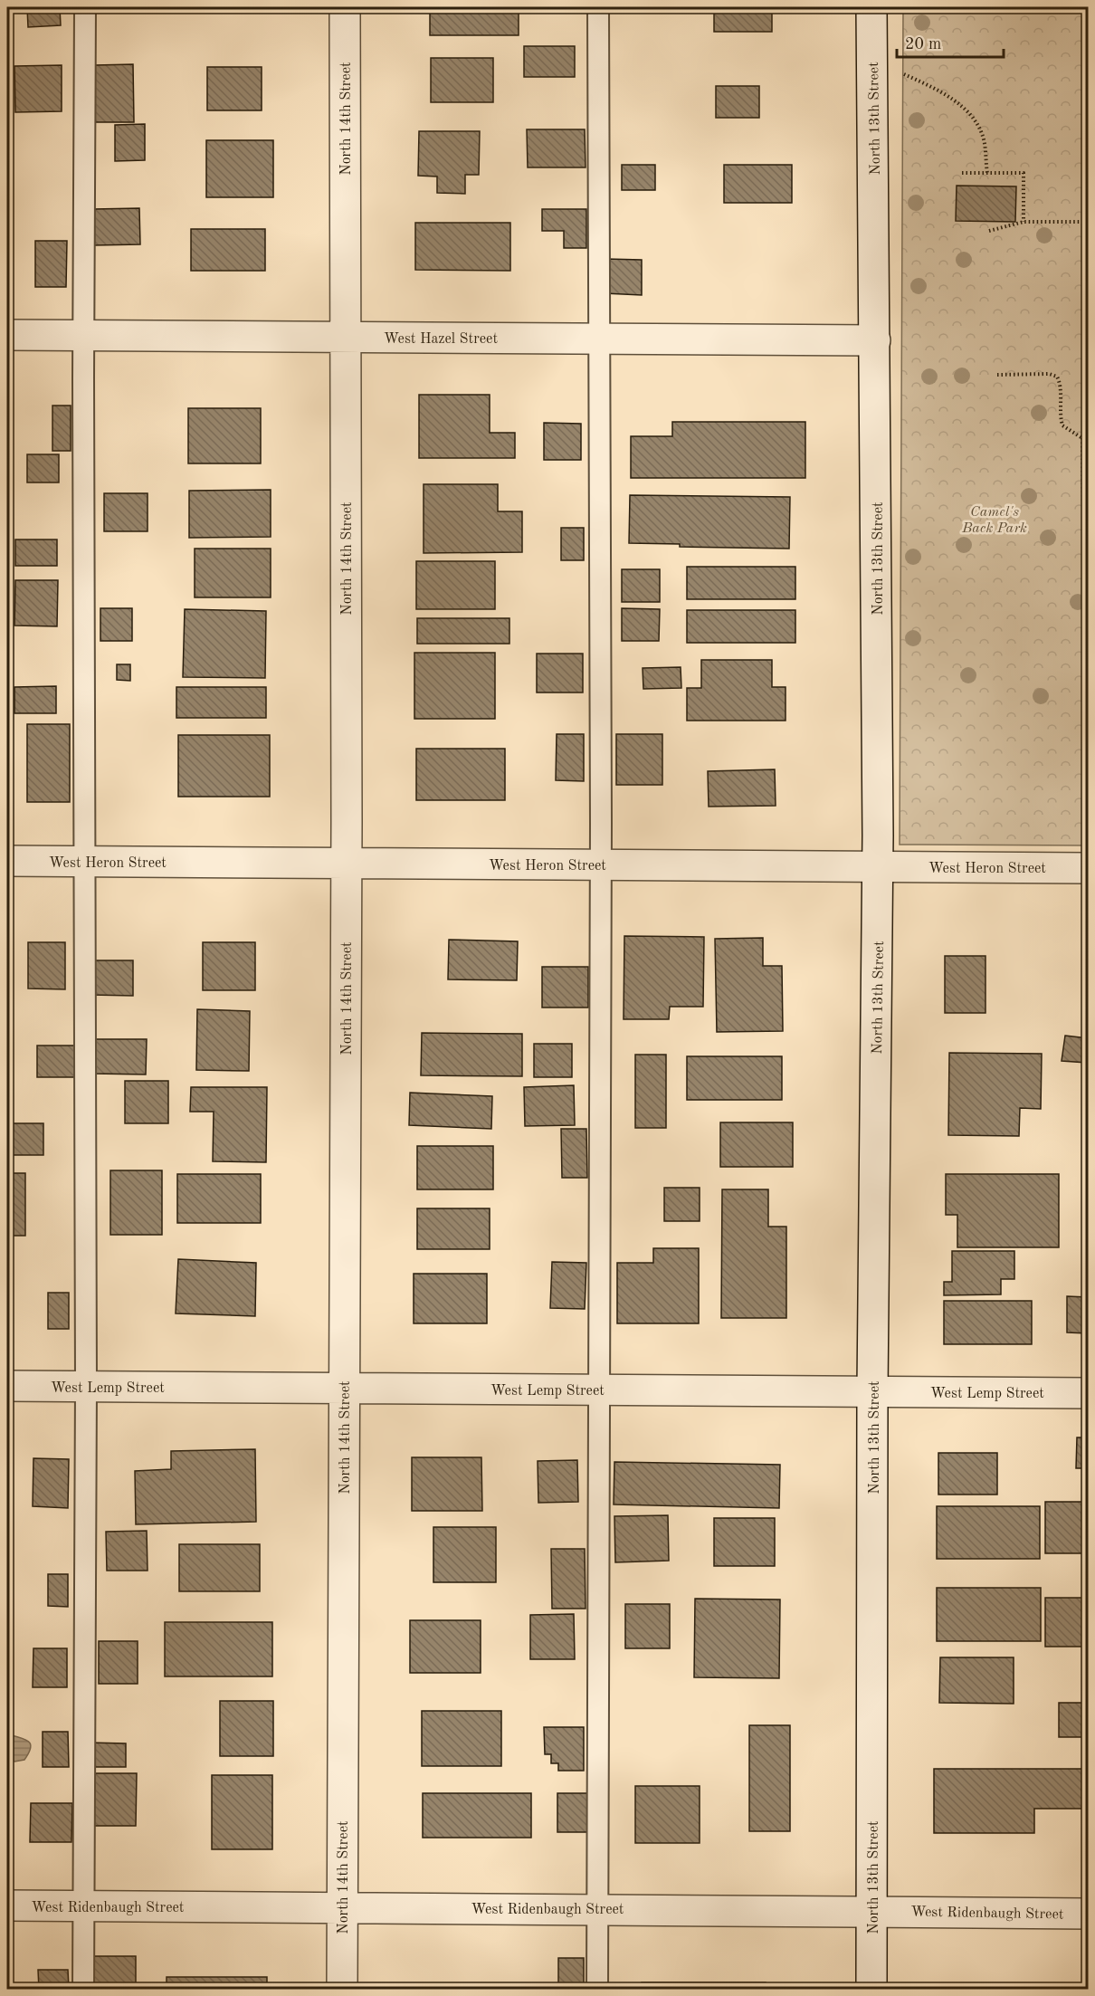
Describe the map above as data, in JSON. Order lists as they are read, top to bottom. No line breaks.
{"streets":{"street":["North 14th Street","North 13th Street","West Hazel Street","West Heron Street","West Lemp Street","West Ridenbaugh Street"]},"crossings":[["North 14th Street","West Hazel Street"],["North 14th Street","West Heron Street"],["North 14th Street","West Lemp Street"],["North 14th Street","West Ridenbaugh Street"],["North 13th Street","West Hazel Street"],["North 13th Street","West Heron Street"],["North 13th Street","West Lemp Street"],["North 13th Street","West Ridenbaugh Street"]],"parks":["Camel's Back Park"],"scale_bar":"20 m"}
